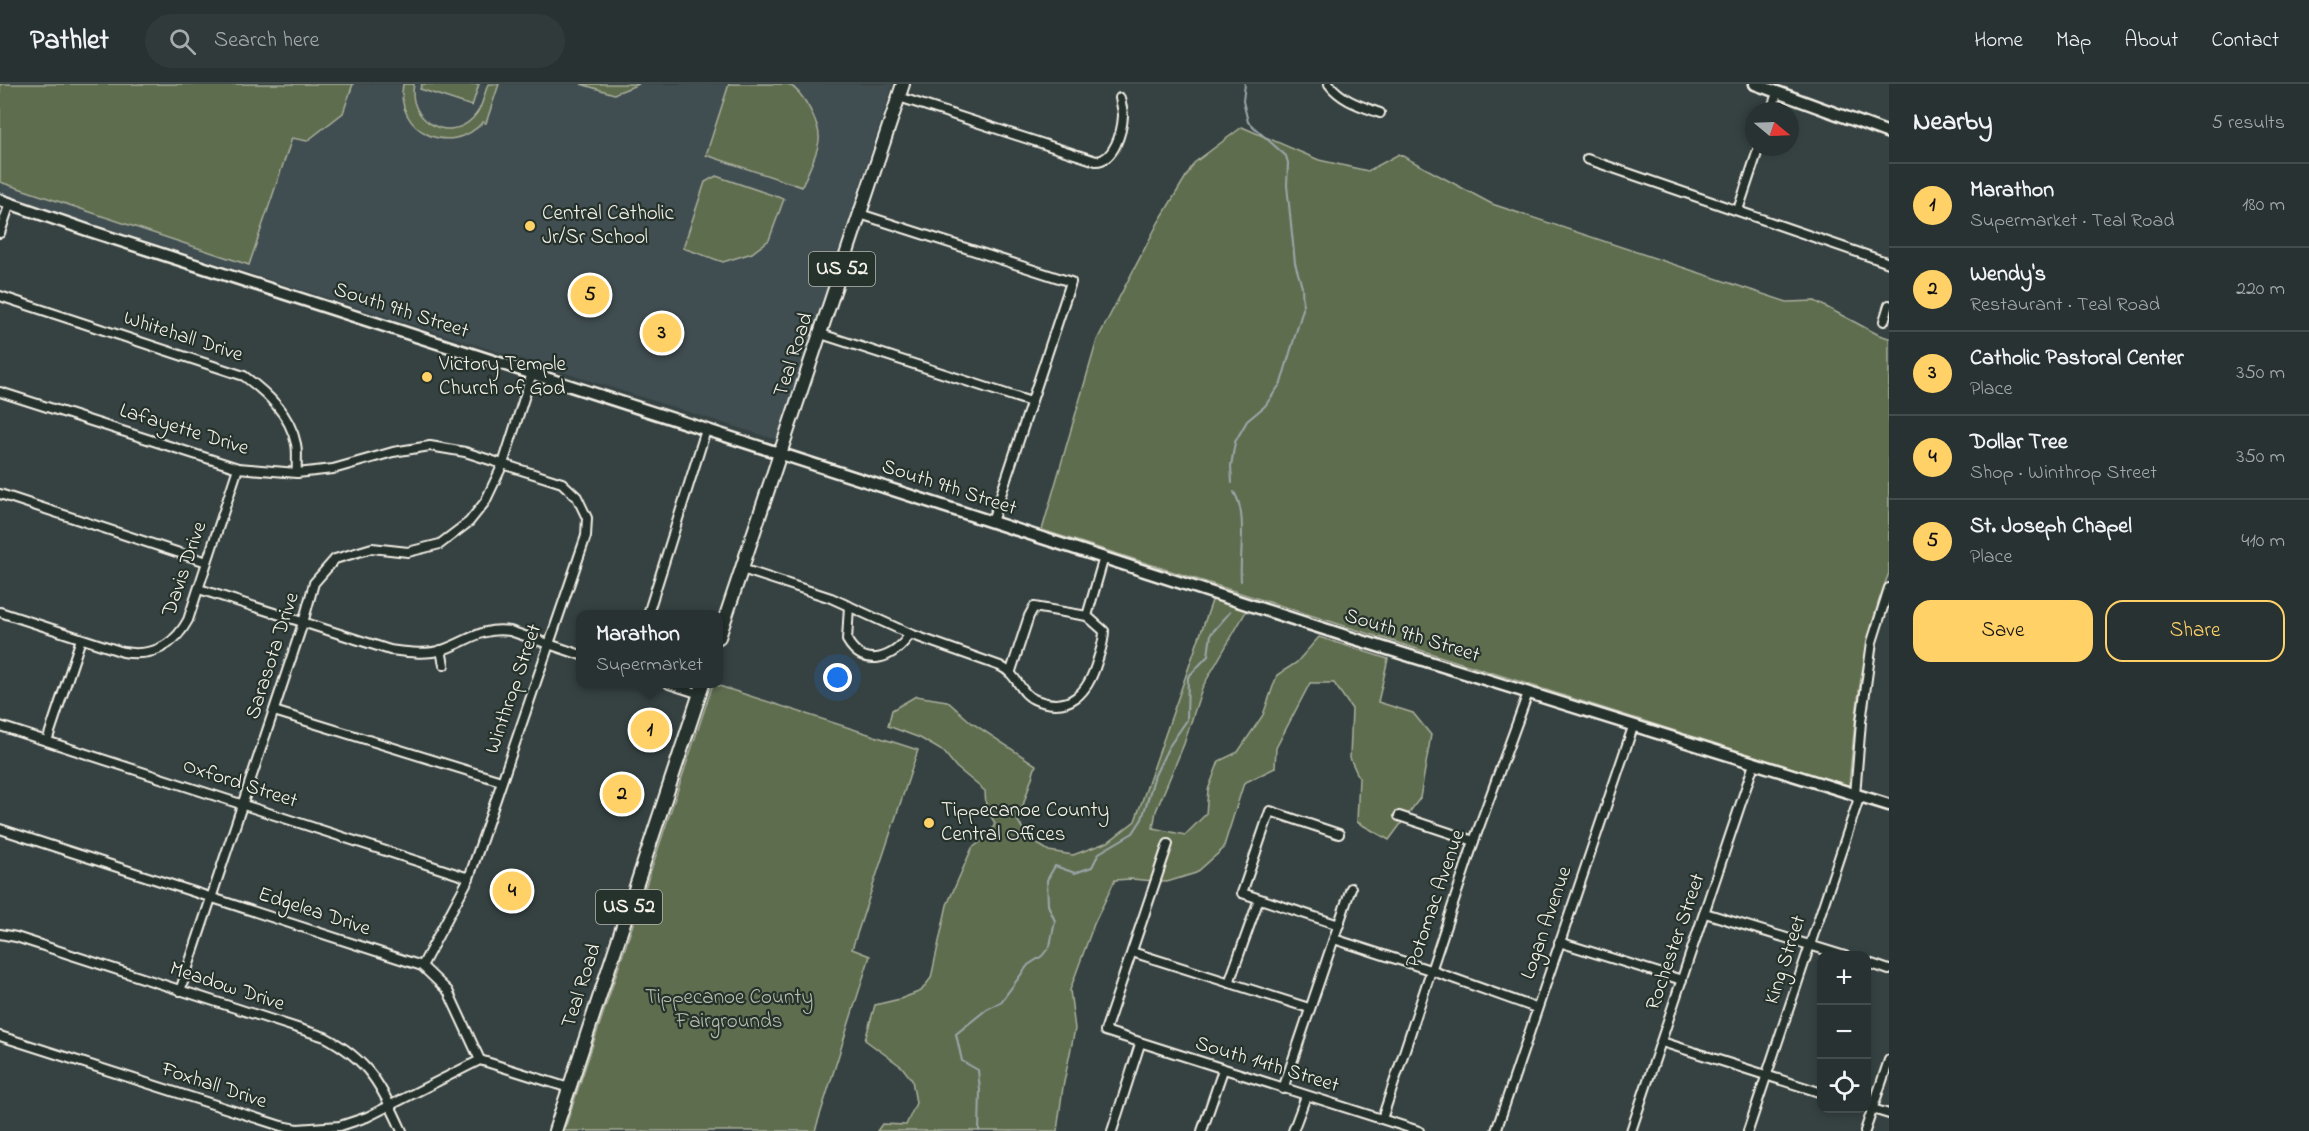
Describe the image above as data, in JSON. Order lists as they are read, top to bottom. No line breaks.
{"streets":{"main road":["US 52","Teal Road"],"street":["South 9th Street","Whitehall Drive","Lafayette Drive","Davis Drive","Sarasota Drive","Winthrop Street","Oxford Street","Potomac Avenue","Edgelea Drive","Logan Avenue","Rochester Street","King Street","Meadow Drive","South 14th Street","Foxhall Drive"]},"crossings":[["South 9th Street","Teal Road"],["South 9th Street","Sarasota Drive"],["South 9th Street","Potomac Avenue"],["South 9th Street","Logan Avenue"],["South 9th Street","Rochester Street"],["South 9th Street","King Street"],["Whitehall Drive","Lafayette Drive"],["Lafayette Drive","Davis Drive"],["Lafayette Drive","Sarasota Drive"],["Lafayette Drive","Winthrop Street"],["Sarasota Drive","Winthrop Street"],["Sarasota Drive","Oxford Street"],["Sarasota Drive","Edgelea Drive"],["Sarasota Drive","Meadow Drive"],["Winthrop Street","Oxford Street"],["Winthrop Street","Edgelea Drive"],["Potomac Avenue","South 14th Street"],["Edgelea Drive","Foxhall Drive"],["Meadow Drive","Foxhall Drive"]],"parks":["Tippecanoe County Fairgrounds"],"places":["Central Catholic Jr/Sr School","Victory Temple Church of God","Tippecanoe County Central Offices"],"north":"right","page":{"header":"Pathlet","search":"Search here","nav":["Home","Map","About","Contact"],"heading":["Nearby","5 results"],"list":[{"mark":"1","name":"Marathon","note":"Supermarket · Teal Road","value":"180 m"},{"mark":"2","name":"Wendy's","note":"Restaurant · Teal Road","value":"220 m"},{"mark":"3","name":"Catholic Pastoral Center","note":"Place","value":"350 m"},{"mark":"4","name":"Dollar Tree","note":"Shop · Winthrop Street","value":"350 m"},{"mark":"5","name":"St. Joseph Chapel","note":"Place","value":"410 m"}],"pins":["5","3","1","2","4"],"buttons":["Save","Share"],"popup":["Marathon","Supermarket"],"map_buttons":["+","−"]}}
